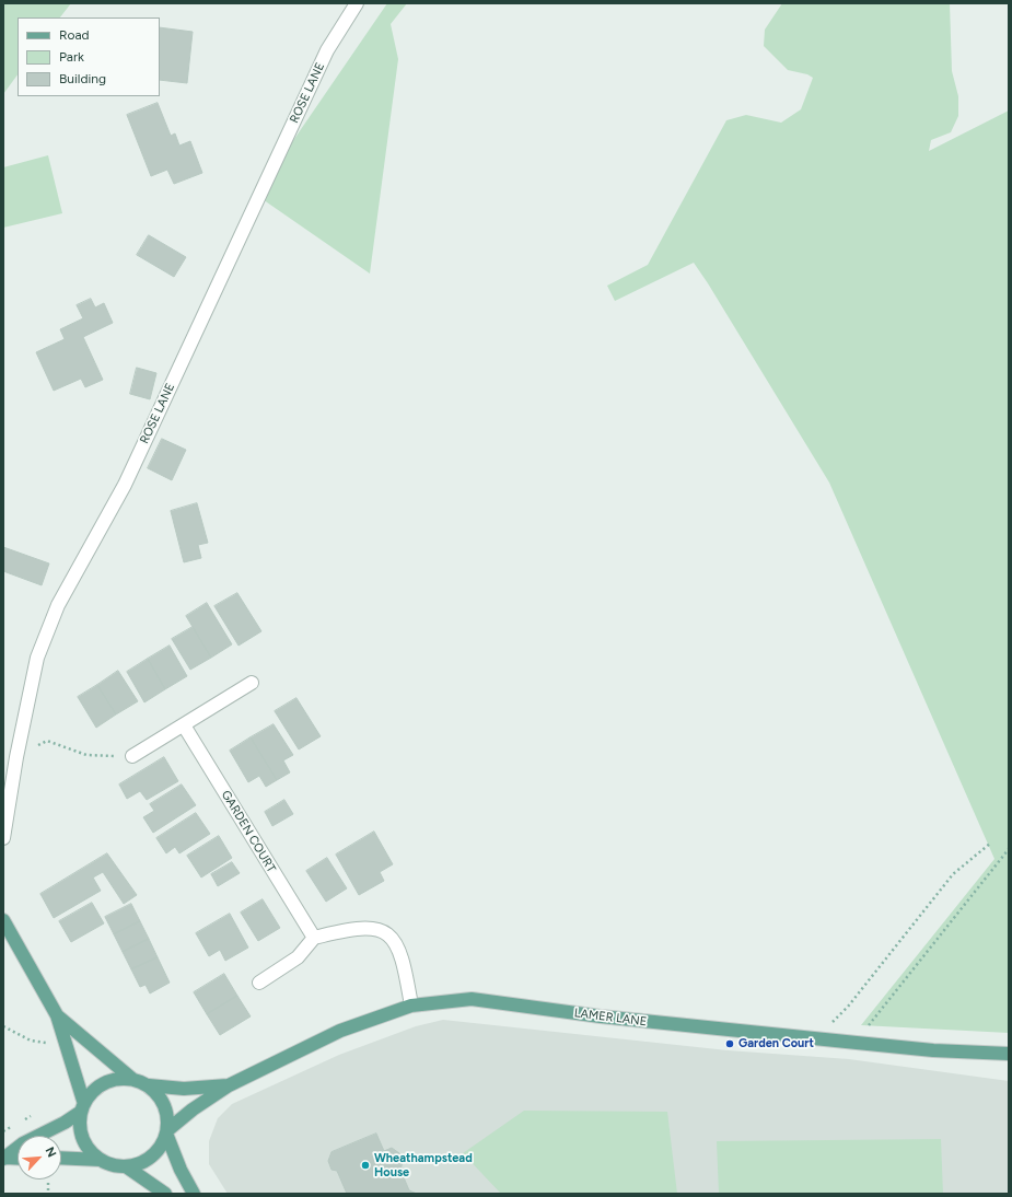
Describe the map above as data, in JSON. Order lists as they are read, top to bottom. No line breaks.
{"streets":{"main road":["LAMER LANE"],"street":["ROSE LANE","GARDEN COURT"]},"places":["Garden Court","Wheathampstead House"],"legend":["Road","Park","Building"],"north":"top right"}
